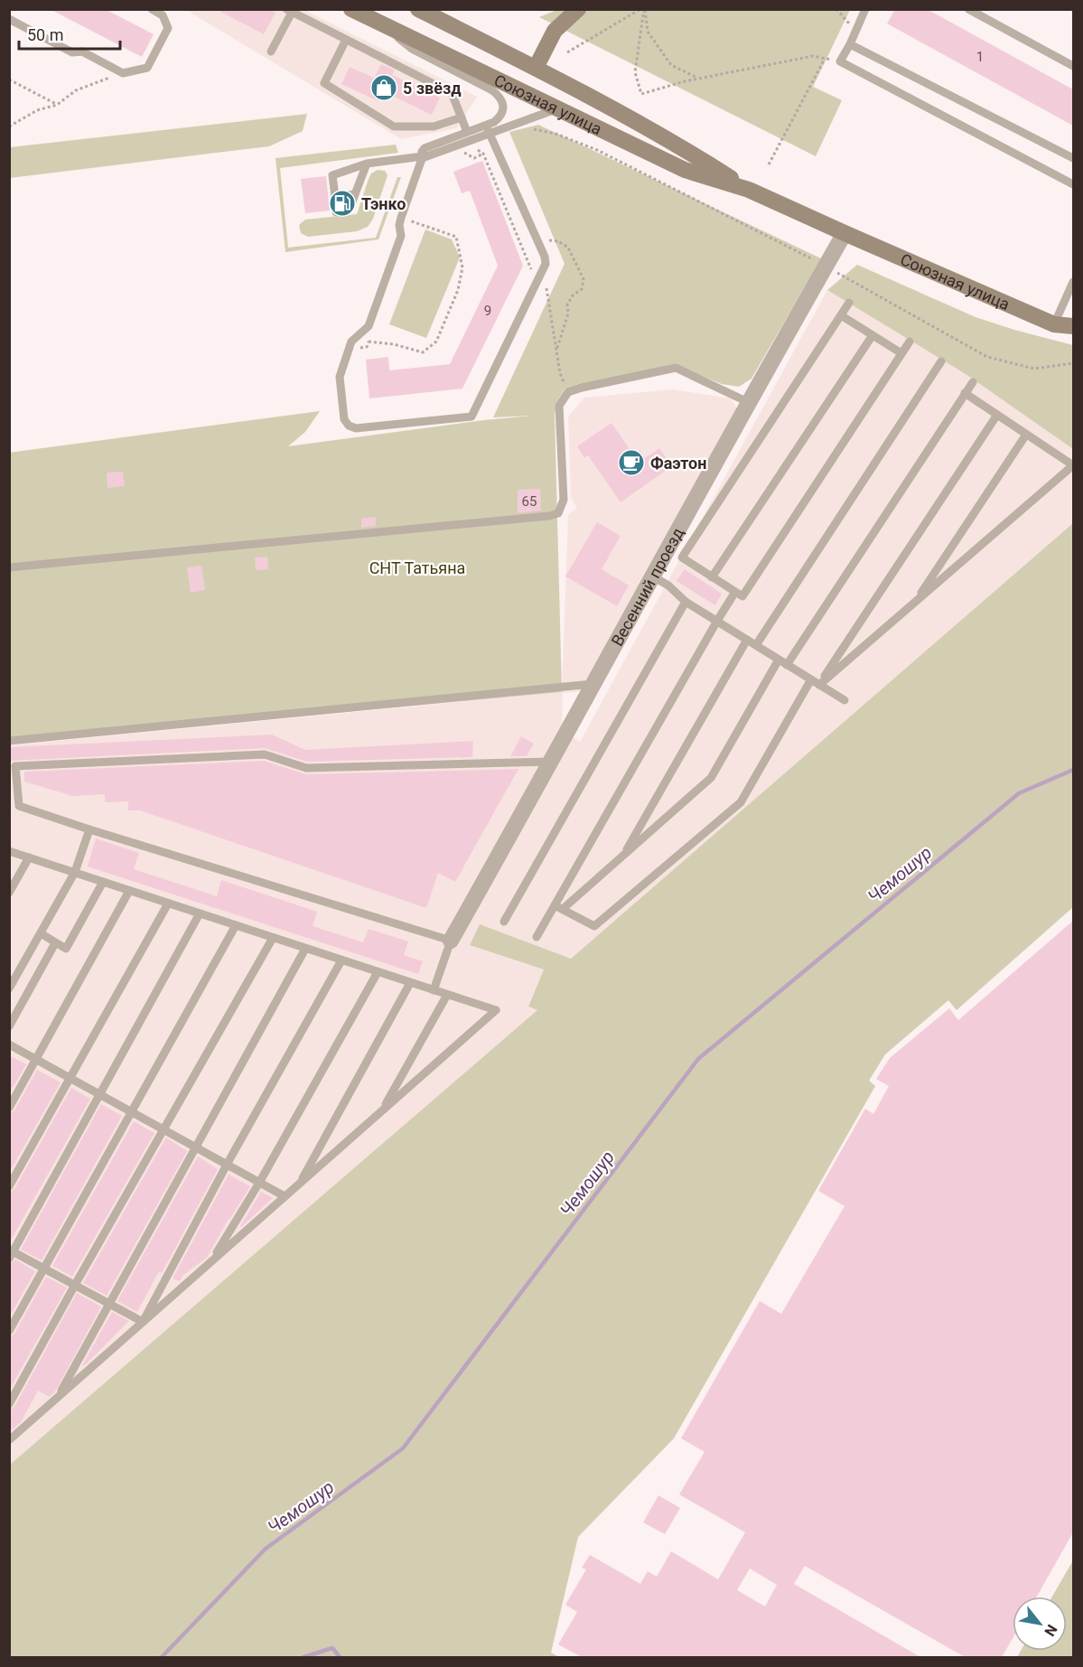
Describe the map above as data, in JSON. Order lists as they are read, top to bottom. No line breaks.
{"streets":{"main road":["Союзная улица"],"street":["Весенний проезд"]},"crossings":[["Союзная улица","Весенний проезд"]],"water":["Чемошур"],"parks":["СНТ Татьяна"],"places":{"shop":["5 звёзд"],"fuel station":["Тэнко"],"cafe":["Фаэтон"]},"house_numbers":["1","9","65"],"scale_bar":"50 m","north":"bottom right"}
